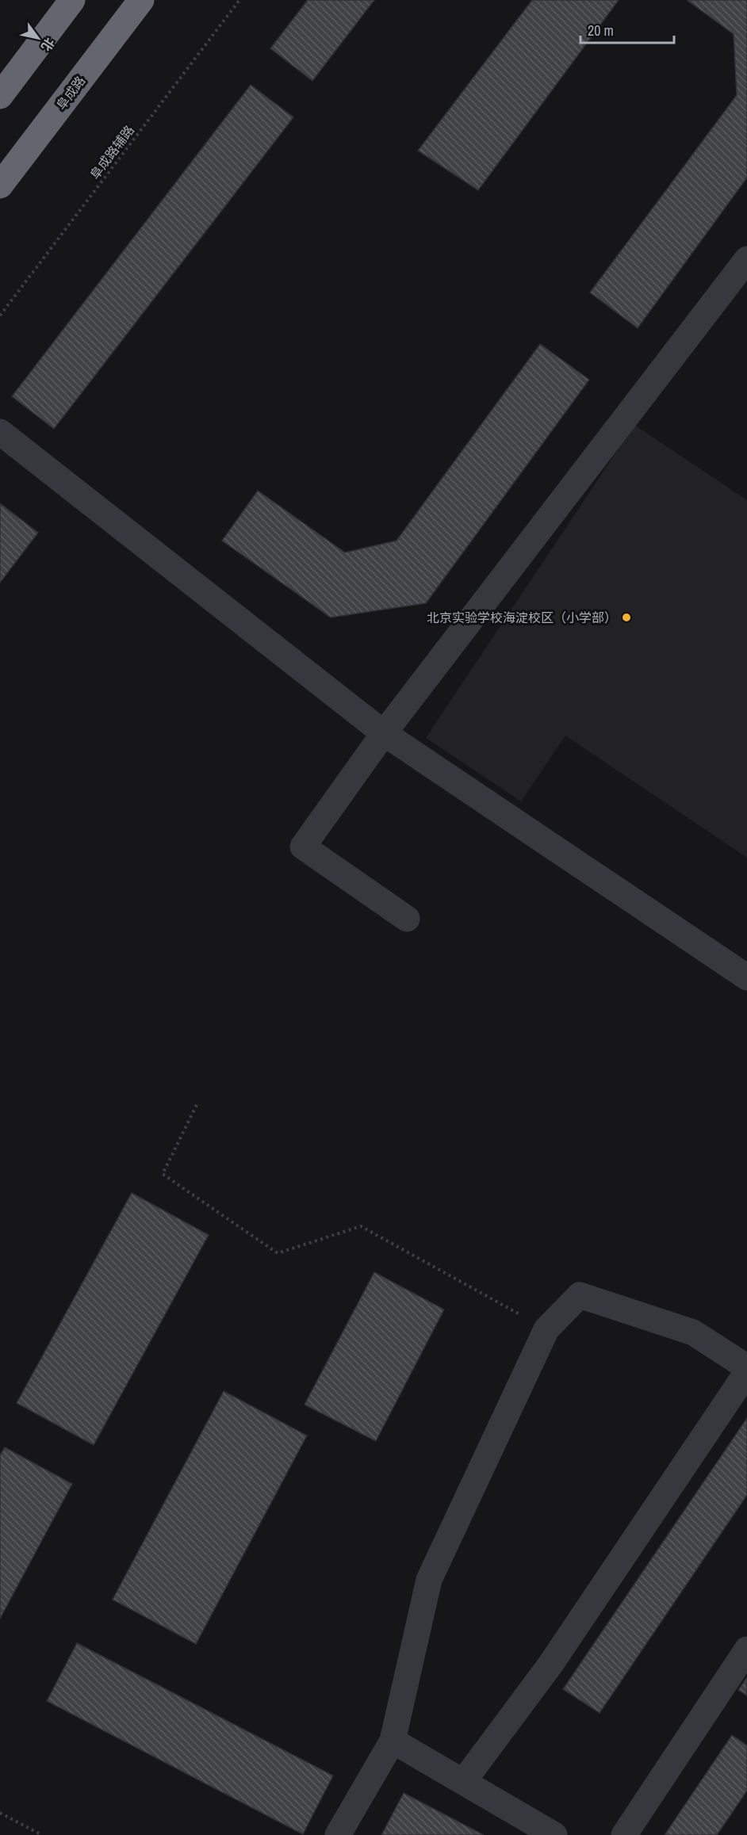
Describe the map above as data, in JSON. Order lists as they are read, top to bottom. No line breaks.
{"streets":{"highway":["阜成路"],"path":["阜成路辅路"]},"places":["北京实验学校海淀校区（小学部）"],"scale_bar":"20 m","north":"bottom right"}
